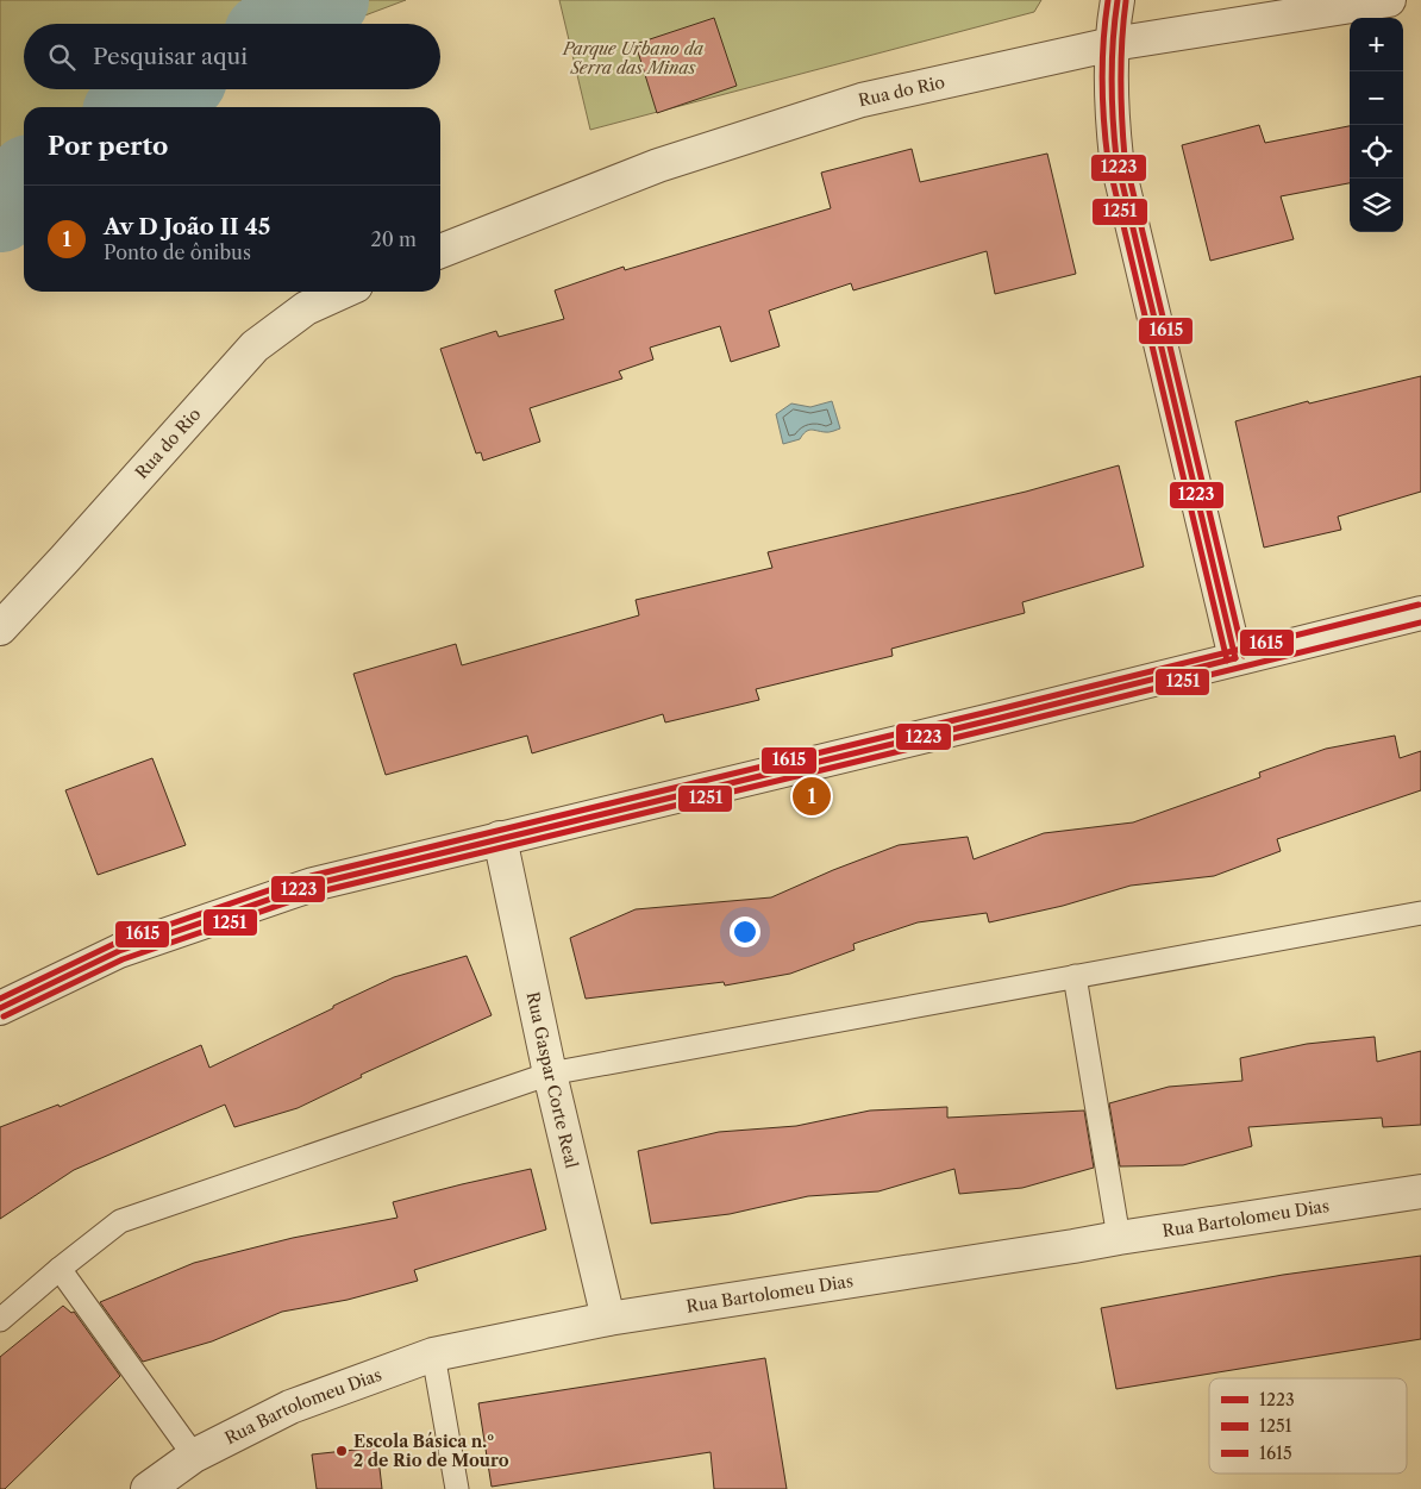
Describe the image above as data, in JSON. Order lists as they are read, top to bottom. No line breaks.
{"streets":{"street":["Rua do Rio","Rua Gaspar Corte Real","Rua Bartolomeu Dias"]},"crossings":[["Rua Gaspar Corte Real","Rua Bartolomeu Dias"]],"parks":["Parque Urbano da Serra das Minas"],"places":["Escola Básica n.º 2 de Rio de Mouro"],"lines":["transit line 1223","transit line 1251","transit line 1615"],"legend":["1223","1251","1615"],"page":{"map_buttons":["+","−"],"search":"Pesquisar aqui","heading":"Por perto","list":[{"mark":"1","name":"Av D João II 45","note":"Ponto de ônibus","value":"20 m"}],"pins":"1"}}
